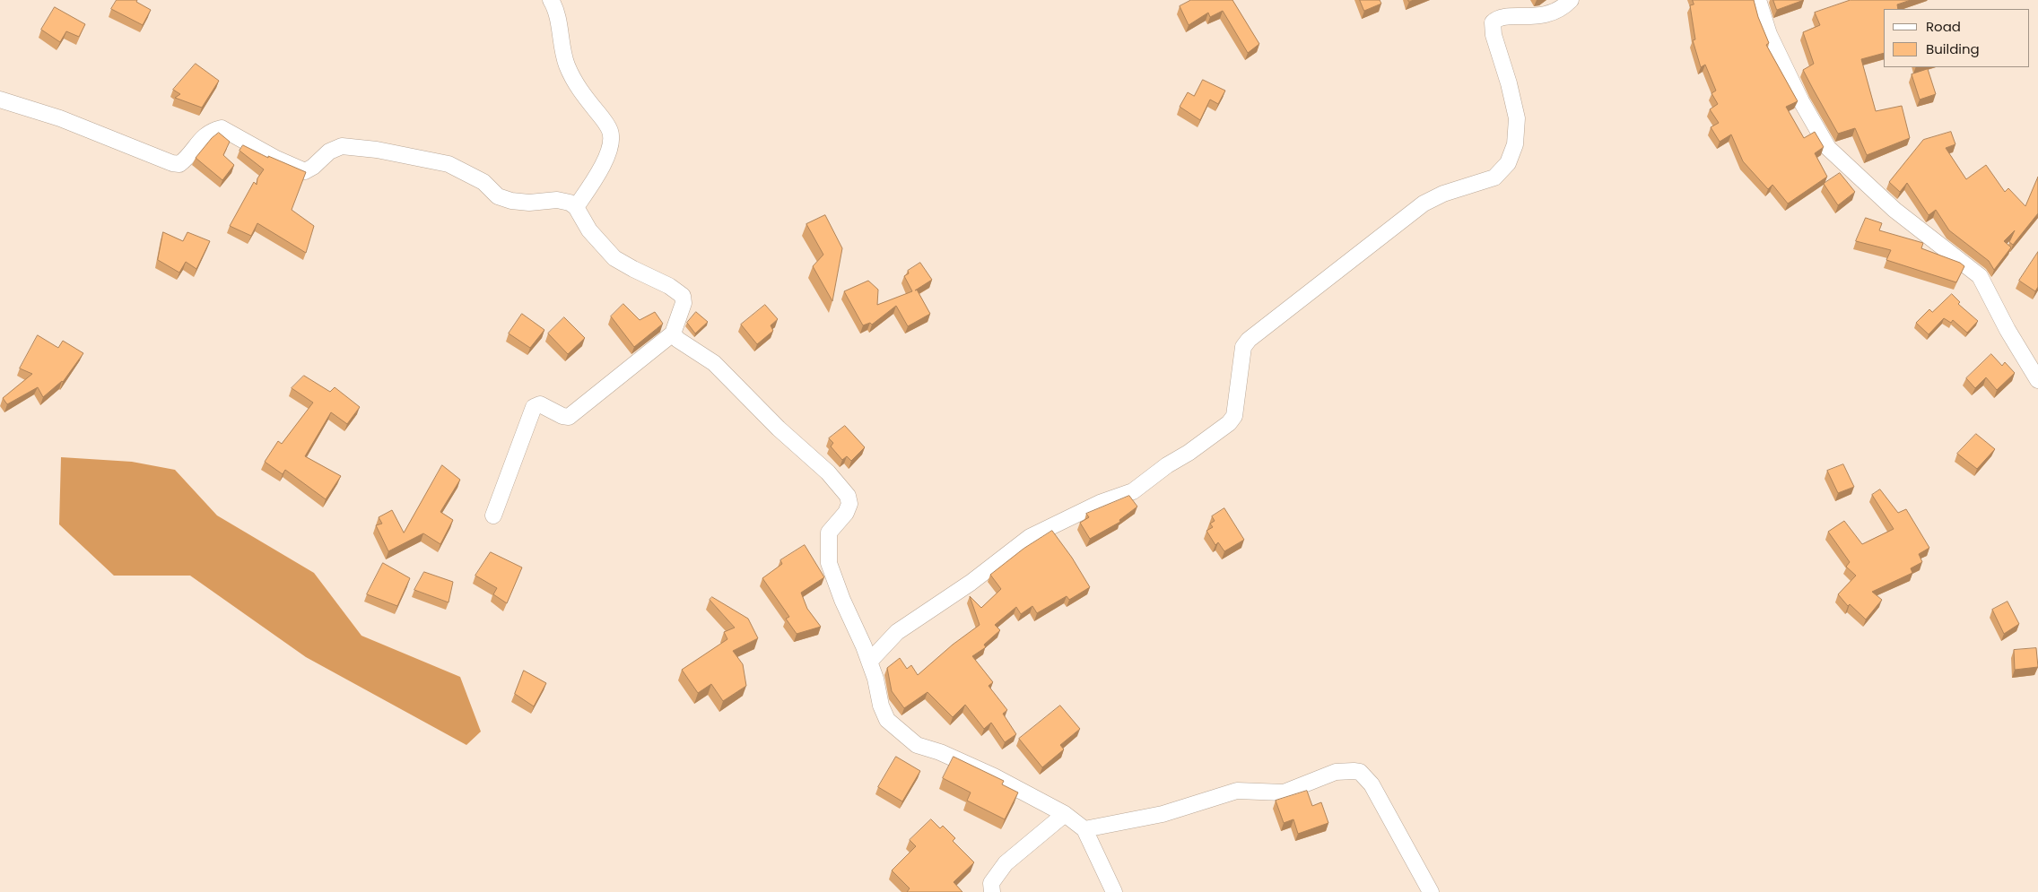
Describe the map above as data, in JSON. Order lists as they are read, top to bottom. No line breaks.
{"legend":["Road","Building"]}
